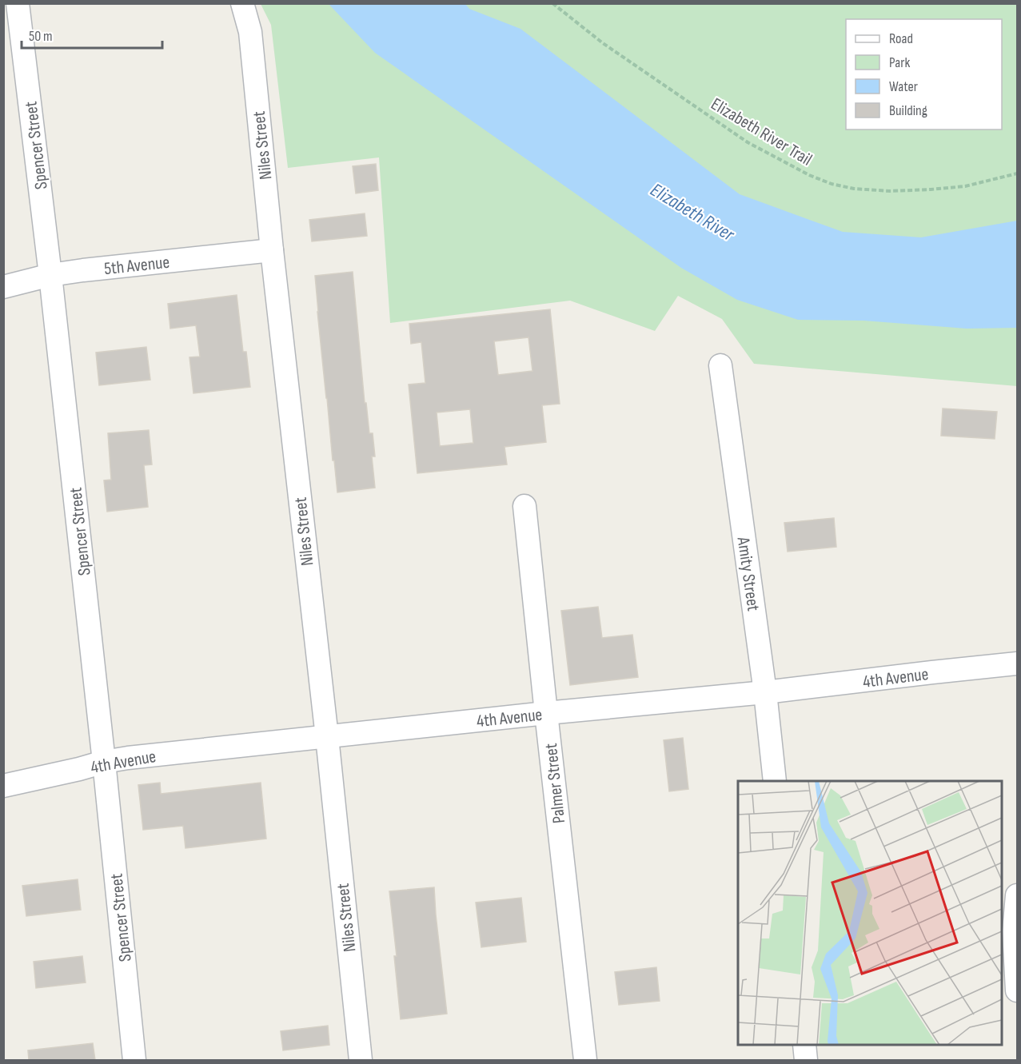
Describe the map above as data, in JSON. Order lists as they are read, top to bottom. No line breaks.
{"streets":{"street":["Spencer Street","Niles Street","5th Avenue","Amity Street","4th Avenue","Palmer Street"],"path":["Elizabeth River Trail"]},"crossings":[["Spencer Street","5th Avenue"],["Spencer Street","4th Avenue"],["Niles Street","5th Avenue"],["Niles Street","4th Avenue"],["Amity Street","4th Avenue"],["4th Avenue","Palmer Street"]],"water":["Elizabeth River"],"legend":["Road","Park","Water","Building"],"scale_bar":"50 m"}
